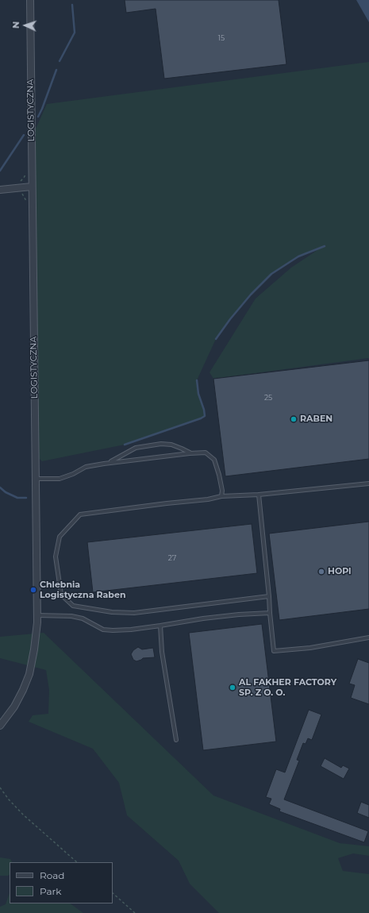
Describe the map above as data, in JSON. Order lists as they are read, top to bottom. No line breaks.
{"streets":{"street":["LOGISTYCZNA"]},"places":["RABEN","HOPI","Chlebnia Logistyczna Raben","AL FAKHER FACTORY SP. Z O. O."],"house_numbers":["15","25","27"],"legend":["Road","Park"],"north":"left"}
